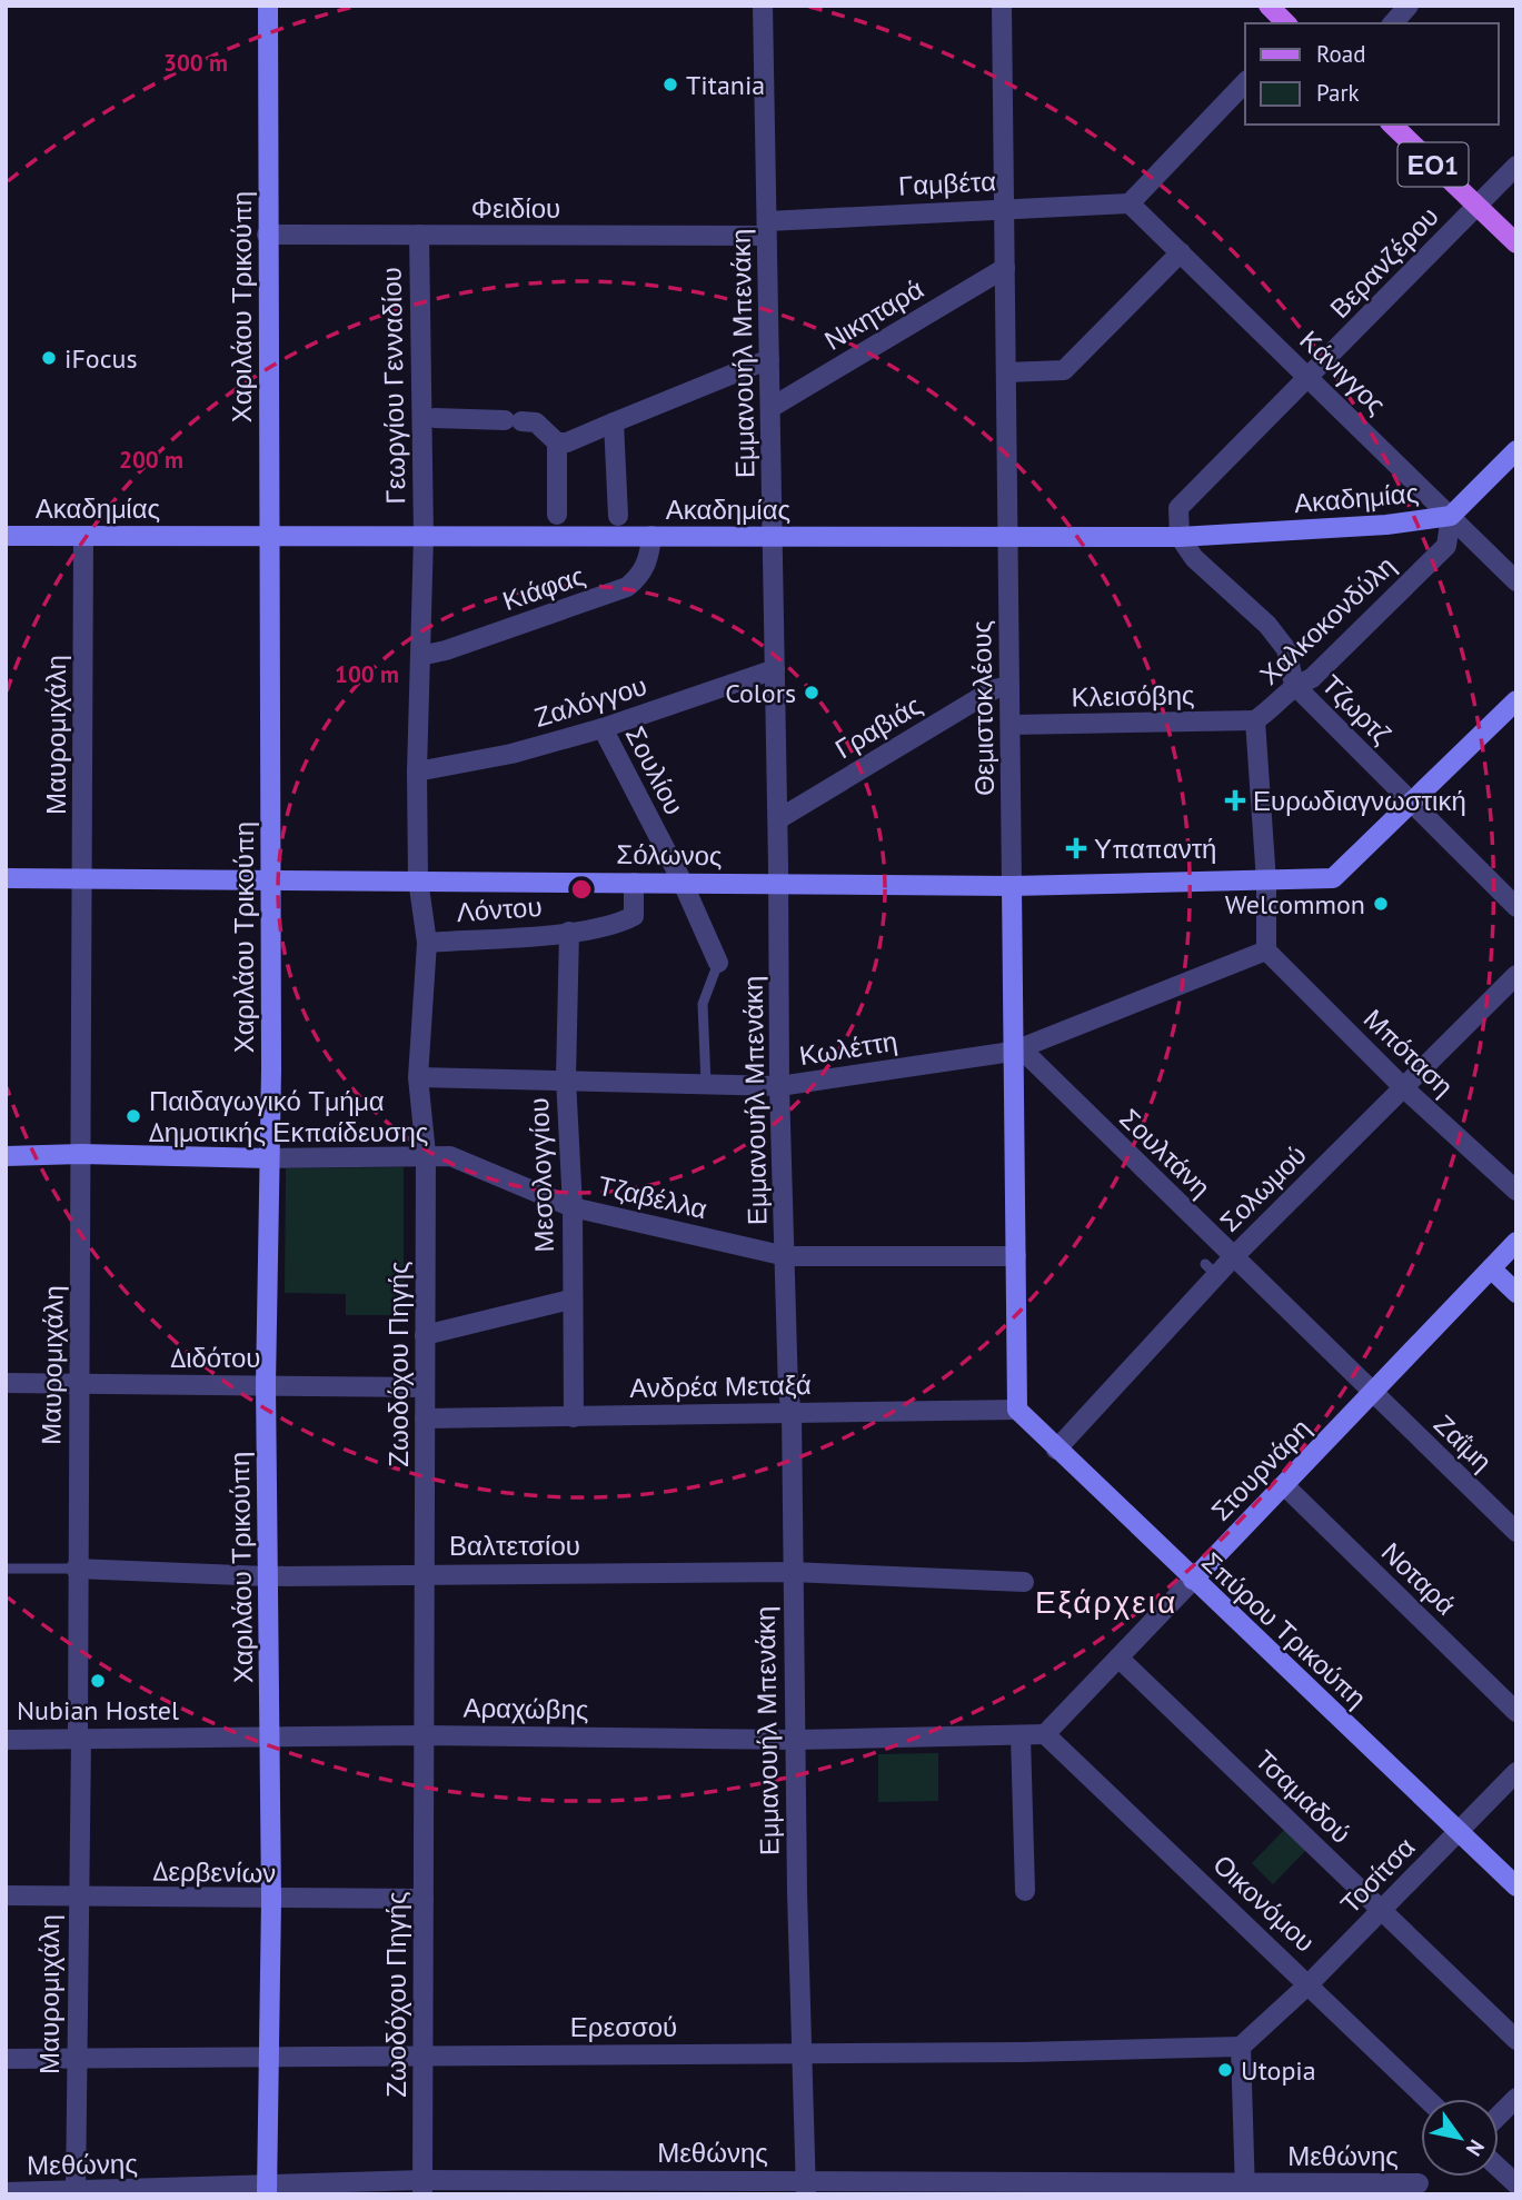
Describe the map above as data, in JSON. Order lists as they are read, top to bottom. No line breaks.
{"streets":{"main road":["ΕΟ1"],"street":["Γαμβέτα","Φειδίου","Βερανζέρου","Χαριλάου Τρικούπη","Νικηταρά","Εμμανουήλ Μπενάκη","Κάνιγγος","Γεωργίου Γενναδίου","Ακαδημίας","Κιάφας","Χαλκοκονδύλη","Κλεισόβης","Ζαλόγγου","Θεμιστοκλέους","Τζωρτζ","Γραβιάς","Μαυρομιχάλη","Σουλίου","Σόλωνος","Λόντου","Κωλέττη","Μπόταση","Σουλτάνη","Μεσολογγίου","Σολωμού","Τζαβέλλα","Διδότου","Ζωοδόχου Πηγής","Ανδρέα Μεταξά","Ζαΐμη","Στουρνάρη","Βαλτετσίου","Νοταρά","Σπύρου Τρικούπη","Αραχώβης","Τσαμαδού","Δερβενίων","Τοσίτσα","Οικονόμου","Ερεσσού","Μεθώνης"]},"crossings":[["ΕΟ1","Βερανζέρου"],["Γαμβέτα","Φειδίου"],["Γαμβέτα","Εμμανουήλ Μπενάκη"],["Γαμβέτα","Κάνιγγος"],["Γαμβέτα","Θεμιστοκλέους"],["Φειδίου","Χαριλάου Τρικούπη"],["Φειδίου","Εμμανουήλ Μπενάκη"],["Φειδίου","Γεωργίου Γενναδίου"],["Βερανζέρου","Κάνιγγος"],["Βερανζέρου","Ακαδημίας"],["Βερανζέρου","Τζωρτζ"],["Χαριλάου Τρικούπη","Ακαδημίας"],["Χαριλάου Τρικούπη","Σόλωνος"],["Χαριλάου Τρικούπη","Τζαβέλλα"],["Χαριλάου Τρικούπη","Διδότου"],["Χαριλάου Τρικούπη","Βαλτετσίου"],["Χαριλάου Τρικούπη","Αραχώβης"],["Χαριλάου Τρικούπη","Δερβενίων"],["Χαριλάου Τρικούπη","Ερεσσού"],["Χαριλάου Τρικούπη","Μεθώνης"],["Νικηταρά","Εμμανουήλ Μπενάκη"],["Νικηταρά","Θεμιστοκλέους"],["Εμμανουήλ Μπενάκη","Ακαδημίας"],["Εμμανουήλ Μπενάκη","Ζαλόγγου"],["Εμμανουήλ Μπενάκη","Γραβιάς"],["Εμμανουήλ Μπενάκη","Σόλωνος"],["Εμμανουήλ Μπενάκη","Κωλέττη"],["Εμμανουήλ Μπενάκη","Τζαβέλλα"],["Εμμανουήλ Μπενάκη","Ανδρέα Μεταξά"],["Εμμανουήλ Μπενάκη","Βαλτετσίου"],["Εμμανουήλ Μπενάκη","Αραχώβης"],["Εμμανουήλ Μπενάκη","Ερεσσού"],["Εμμανουήλ Μπενάκη","Μεθώνης"],["Κάνιγγος","Ακαδημίας"],["Κάνιγγος","Χαλκοκονδύλη"],["Γεωργίου Γενναδίου","Ακαδημίας"],["Γεωργίου Γενναδίου","Ζωοδόχου Πηγής"],["Ακαδημίας","Κιάφας"],["Ακαδημίας","Χαλκοκονδύλη"],["Ακαδημίας","Θεμιστοκλέους"],["Ακαδημίας","Τζωρτζ"],["Ακαδημίας","Μαυρομιχάλη"],["Ακαδημίας","Ζωοδόχου Πηγής"],["Κιάφας","Ζωοδόχου Πηγής"],["Χαλκοκονδύλη","Κλεισόβης"],["Χαλκοκονδύλη","Τζωρτζ"],["Κλεισόβης","Θεμιστοκλέους"],["Ζαλόγγου","Σουλίου"],["Ζαλόγγου","Ζωοδόχου Πηγής"],["Θεμιστοκλέους","Γραβιάς"],["Θεμιστοκλέους","Σόλωνος"],["Θεμιστοκλέους","Κωλέττη"],["Θεμιστοκλέους","Σουλτάνη"],["Θεμιστοκλέους","Τζαβέλλα"],["Θεμιστοκλέους","Ανδρέα Μεταξά"],["Θεμιστοκλέους","Σπύρου Τρικούπη"],["Τζωρτζ","Σόλωνος"],["Μαυρομιχάλη","Σόλωνος"],["Μαυρομιχάλη","Διδότου"],["Μαυρομιχάλη","Βαλτετσίου"],["Μαυρομιχάλη","Αραχώβης"],["Μαυρομιχάλη","Δερβενίων"],["Μαυρομιχάλη","Ερεσσού"],["Μαυρομιχάλη","Μεθώνης"],["Σουλίου","Σόλωνος"],["Σόλωνος","Λόντου"],["Σόλωνος","Ζωοδόχου Πηγής"],["Λόντου","Μεσολογγίου"],["Λόντου","Ζωοδόχου Πηγής"],["Κωλέττη","Μπόταση"],["Κωλέττη","Σουλτάνη"],["Κωλέττη","Μεσολογγίου"],["Κωλέττη","Ζωοδόχου Πηγής"],["Μπόταση","Σολωμού"],["Σουλτάνη","Σολωμού"],["Σουλτάνη","Ζαΐμη"],["Σουλτάνη","Στουρνάρη"],["Μεσολογγίου","Τζαβέλλα"],["Μεσολογγίου","Ανδρέα Μεταξά"],["Σολωμού","Σπύρου Τρικούπη"],["Τζαβέλλα","Ζωοδόχου Πηγής"],["Διδότου","Ζωοδόχου Πηγής"],["Ζωοδόχου Πηγής","Ανδρέα Μεταξά"],["Ζωοδόχου Πηγής","Βαλτετσίου"],["Ζωοδόχου Πηγής","Αραχώβης"],["Ζωοδόχου Πηγής","Δερβενίων"],["Ζωοδόχου Πηγής","Ερεσσού"],["Ζωοδόχου Πηγής","Μεθώνης"],["Ανδρέα Μεταξά","Σπύρου Τρικούπη"],["Ζαΐμη","Στουρνάρη"],["Στουρνάρη","Νοταρά"],["Στουρνάρη","Σπύρου Τρικούπη"],["Στουρνάρη","Αραχώβης"],["Στουρνάρη","Τσαμαδού"],["Στουρνάρη","Οικονόμου"],["Σπύρου Τρικούπη","Τοσίτσα"],["Αραχώβης","Οικονόμου"],["Τσαμαδού","Τοσίτσα"],["Τοσίτσα","Οικονόμου"],["Τοσίτσα","Ερεσσού"]],"districts":["Εξάρχεια"],"places":{"other":["Titania","iFocus","Colors","Welcommon","Παιδαγωγικό Τμήμα Δημοτικής Εκπαίδευσης","Nubian Hostel","Utopia"],"health":["Ευρωδιαγνωστική","Υπαπαντή"]},"legend":["Road","Park"],"north":"bottom right","rings":["300 m","200 m","100 m"]}
